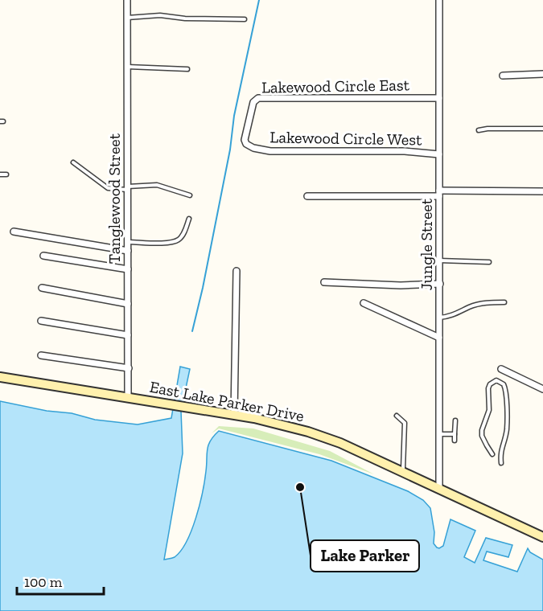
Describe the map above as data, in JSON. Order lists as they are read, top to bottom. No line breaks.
{"streets":{"street":["Lakewood Circle East","Lakewood Circle West","Tanglewood Street","Jungle Street","East Lake Parker Drive"]},"crossings":[["Lakewood Circle East","Lakewood Circle West"],["Lakewood Circle East","Jungle Street"],["Lakewood Circle West","Jungle Street"],["Tanglewood Street","East Lake Parker Drive"],["Jungle Street","East Lake Parker Drive"]],"places":["Lake Parker"],"scale_bar":"100 m"}
